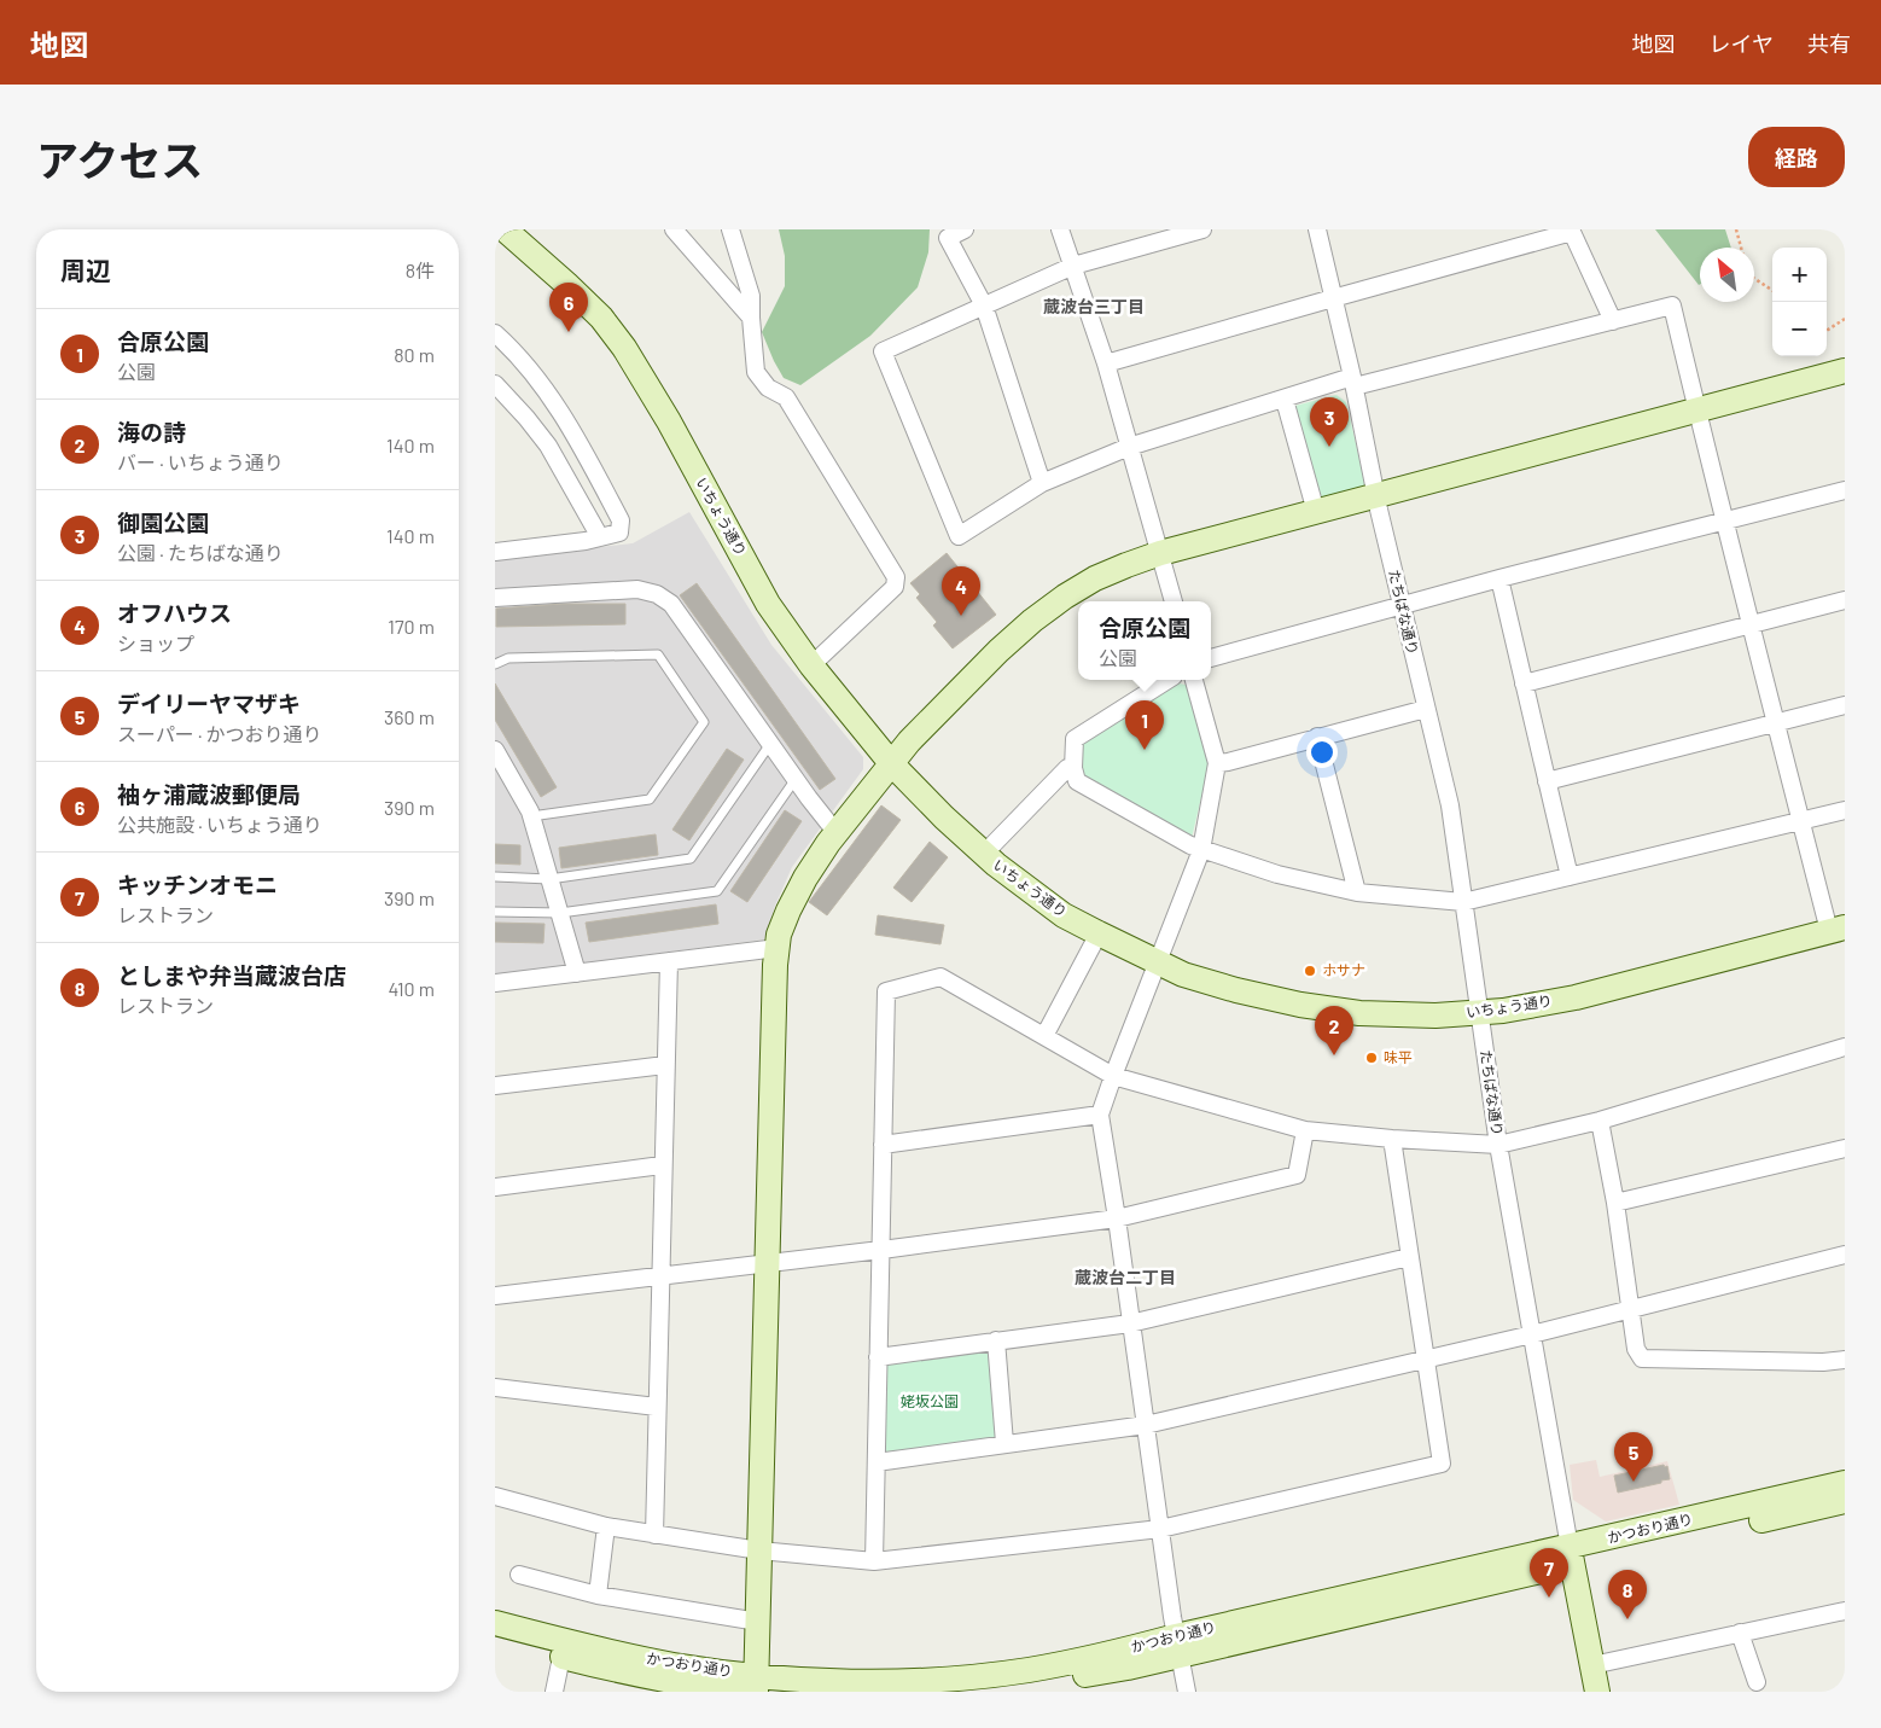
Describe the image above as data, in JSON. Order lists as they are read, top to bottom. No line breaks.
{"streets":{"street":["いちょう通り","たちばな通り","かつおり通り"]},"crossings":[["いちょう通り","たちばな通り"],["たちばな通り","かつおり通り"]],"districts":["蔵波台三丁目","蔵波台二丁目"],"parks":["姥坂公園"],"places":["ホサナ","味平"],"north":"top left","page":{"header":"地図","nav":["地図","レイヤ","共有"],"title":"アクセス","buttons":"経路","heading":["周辺","8件"],"map_buttons":["+","−"],"pins":["6","3","4","1","2","5","7","8"],"list":[{"mark":"1","name":"合原公園","note":"公園","value":"80 m"},{"mark":"2","name":"海の詩","note":"バー · いちょう通り","value":"140 m"},{"mark":"3","name":"御園公園","note":"公園 · たちばな通り","value":"140 m"},{"mark":"4","name":"オフハウス","note":"ショップ","value":"170 m"},{"mark":"5","name":"デイリーヤマザキ","note":"スーパー · かつおり通り","value":"360 m"},{"mark":"6","name":"袖ヶ浦蔵波郵便局","note":"公共施設 · いちょう通り","value":"390 m"},{"mark":"7","name":"キッチンオモニ","note":"レストラン","value":"390 m"},{"mark":"8","name":"としまや弁当蔵波台店","note":"レストラン","value":"410 m"}],"popup":["合原公園","公園"]}}
